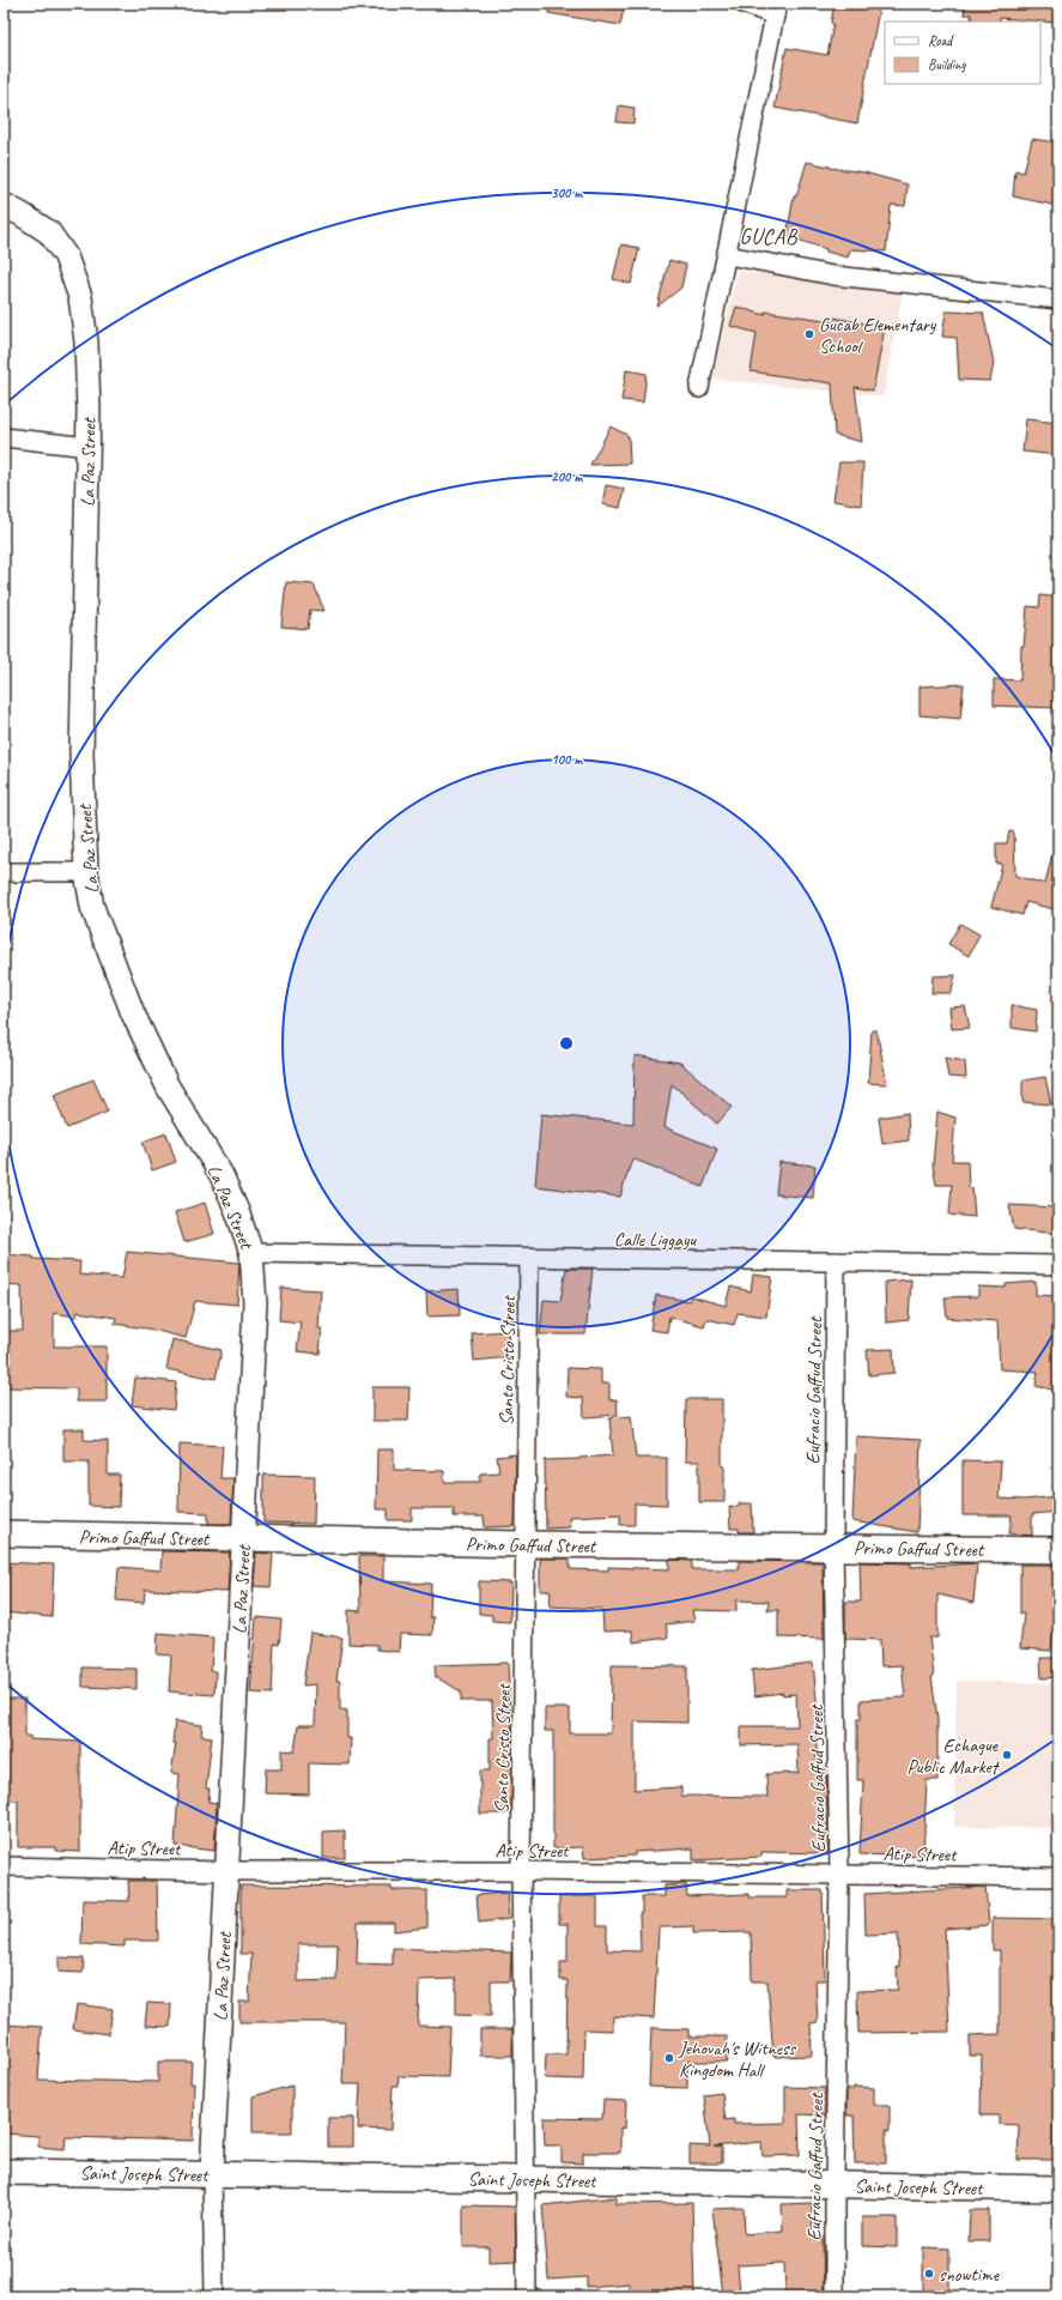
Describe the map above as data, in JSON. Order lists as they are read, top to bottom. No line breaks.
{"streets":{"main road":["Primo Gaffud Street","Saint Joseph Street"],"street":["La Paz Street","Calle Liggayu","Santo Cristo Street","Eufracio Gaffud Street","Atip Street"]},"crossings":[["La Paz Street","Calle Liggayu"],["La Paz Street","Primo Gaffud Street"],["La Paz Street","Atip Street"],["La Paz Street","Saint Joseph Street"],["Calle Liggayu","Santo Cristo Street"],["Calle Liggayu","Eufracio Gaffud Street"],["Santo Cristo Street","Primo Gaffud Street"],["Santo Cristo Street","Atip Street"],["Santo Cristo Street","Saint Joseph Street"],["Eufracio Gaffud Street","Primo Gaffud Street"],["Eufracio Gaffud Street","Atip Street"],["Eufracio Gaffud Street","Saint Joseph Street"]],"districts":["GUCAB"],"places":["Gucab Elementary School","Echague Public Market","Jehovah's Witness Kingdom Hall","snowtime"],"legend":["Road","Building"],"rings":["300 m","200 m","100 m"]}
